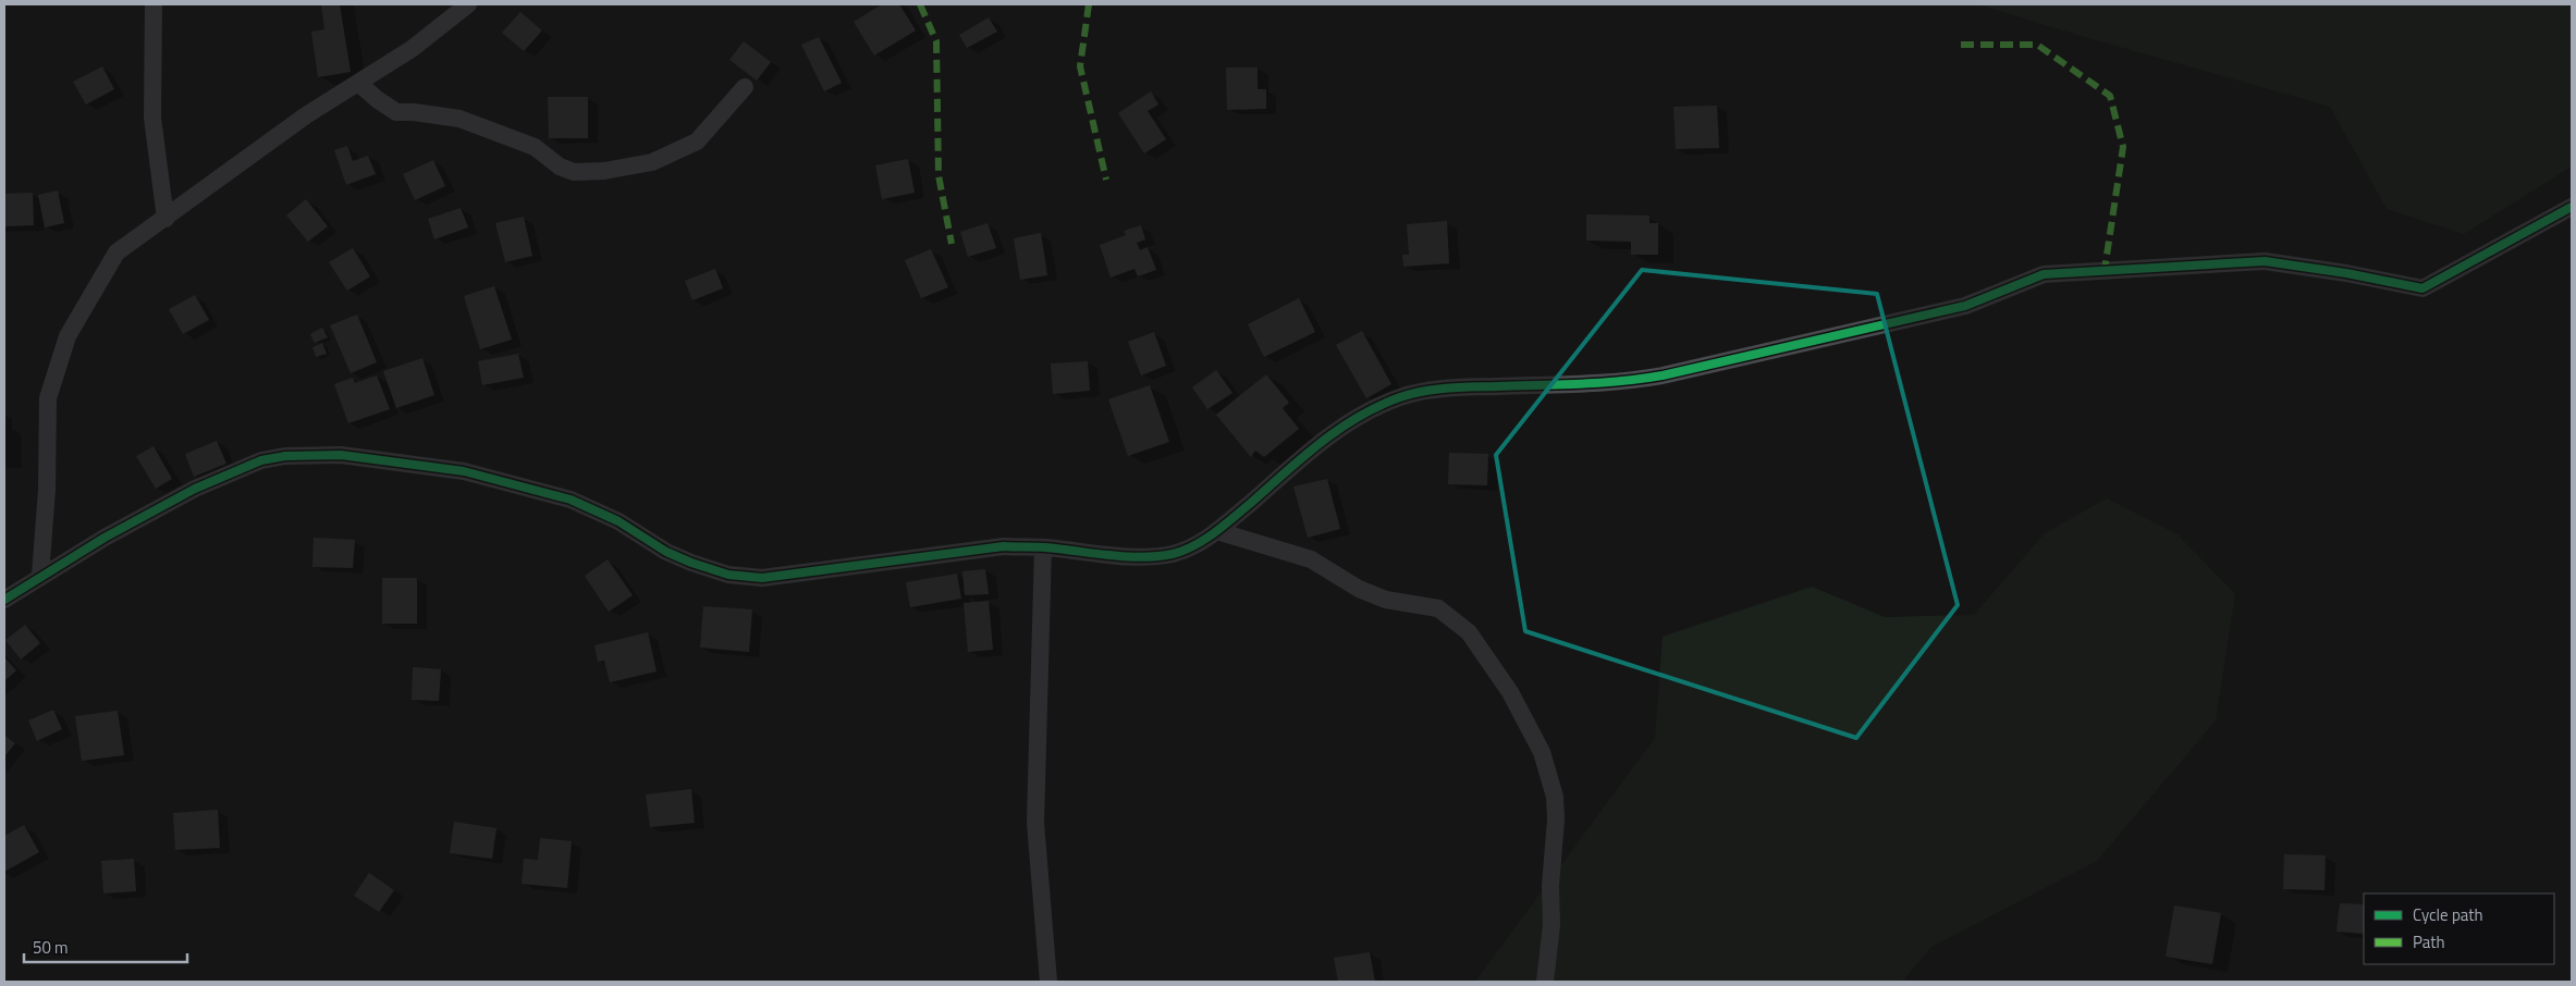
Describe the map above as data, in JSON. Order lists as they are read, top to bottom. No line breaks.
{"legend":["Cycle path","Path"],"scale_bar":"50 m"}
